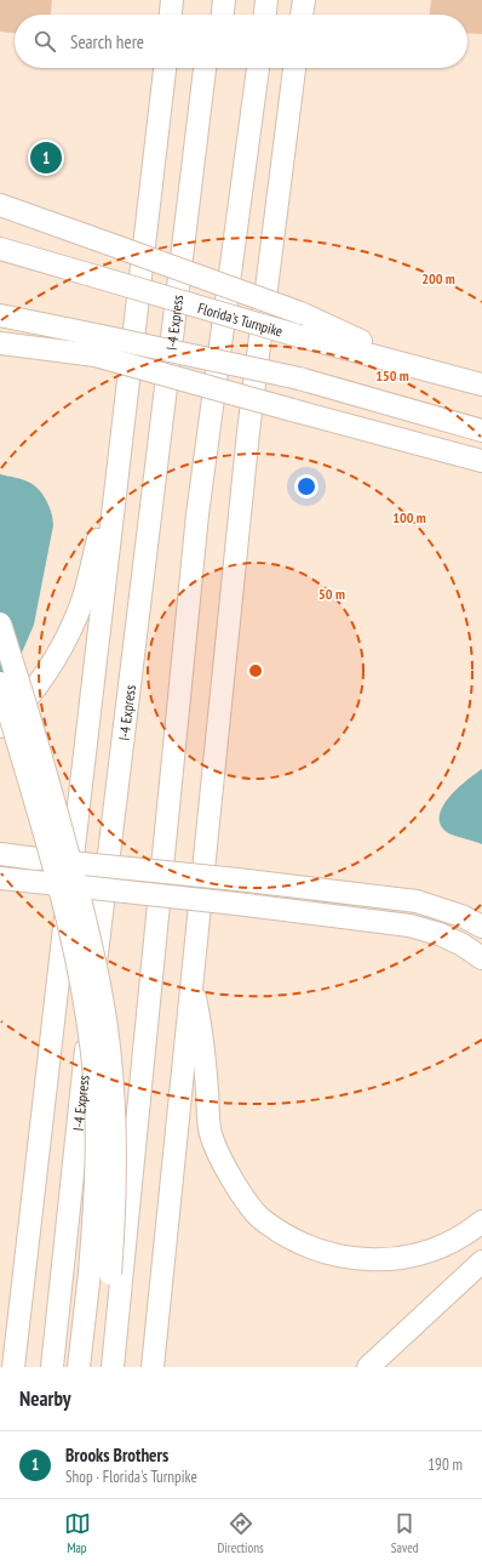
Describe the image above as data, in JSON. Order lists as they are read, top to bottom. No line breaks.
{"streets":{"highway":["Florida's Turnpike","I-4 Express"]},"page":{"search":"Search here","pins":"1","heading":"Nearby","list":[{"mark":"1","name":"Brooks Brothers","note":"Shop · Florida's Turnpike","value":"190 m"}],"nav":["Map","Directions","Saved"]},"rings":["200 m","150 m","100 m","50 m"]}
